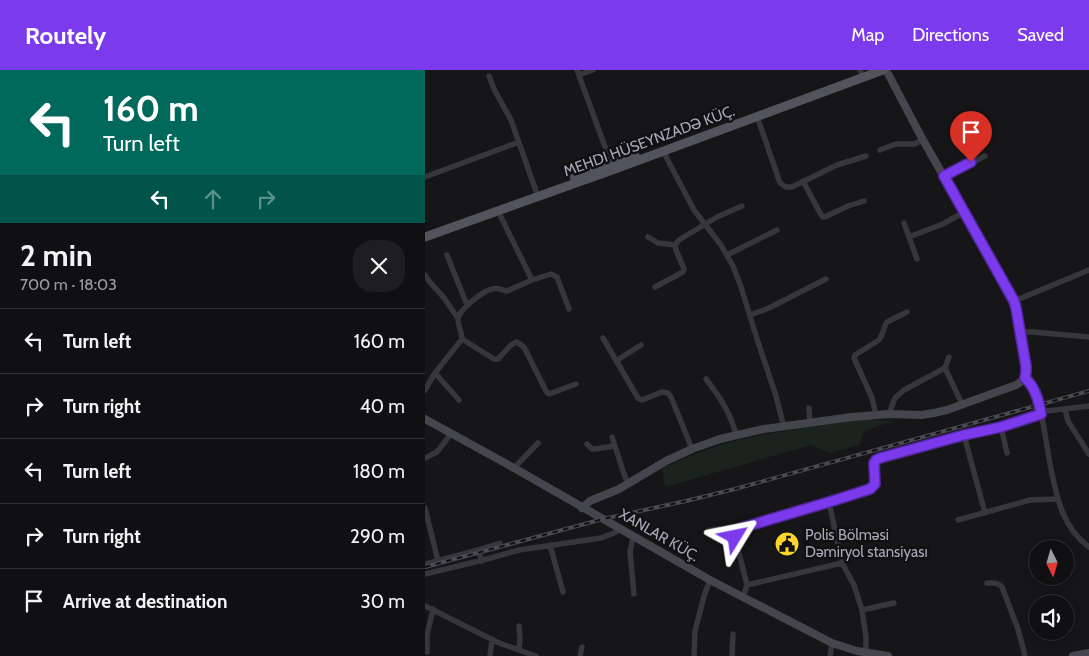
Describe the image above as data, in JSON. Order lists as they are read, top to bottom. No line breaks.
{"streets":{"main road":["MEHDI HÜSEYNZADƏ KÜÇ."],"street":["XANLAR KÜÇ."]},"places":{"public building":["Polis Bölməsi Dəmiryol stansiyası"]},"north":"bottom","page":{"header":"Routely","nav":["Map","Directions","Saved"],"turn":["160 m","Turn left"],"heading":["2 min","700 m · 18:03"],"list":[{"name":"Turn left","value":"160 m"},{"name":"Turn right","value":"40 m"},{"name":"Turn left","value":"180 m"},{"name":"Turn right","value":"290 m"},{"name":"Arrive at destination","value":"30 m"}]}}
